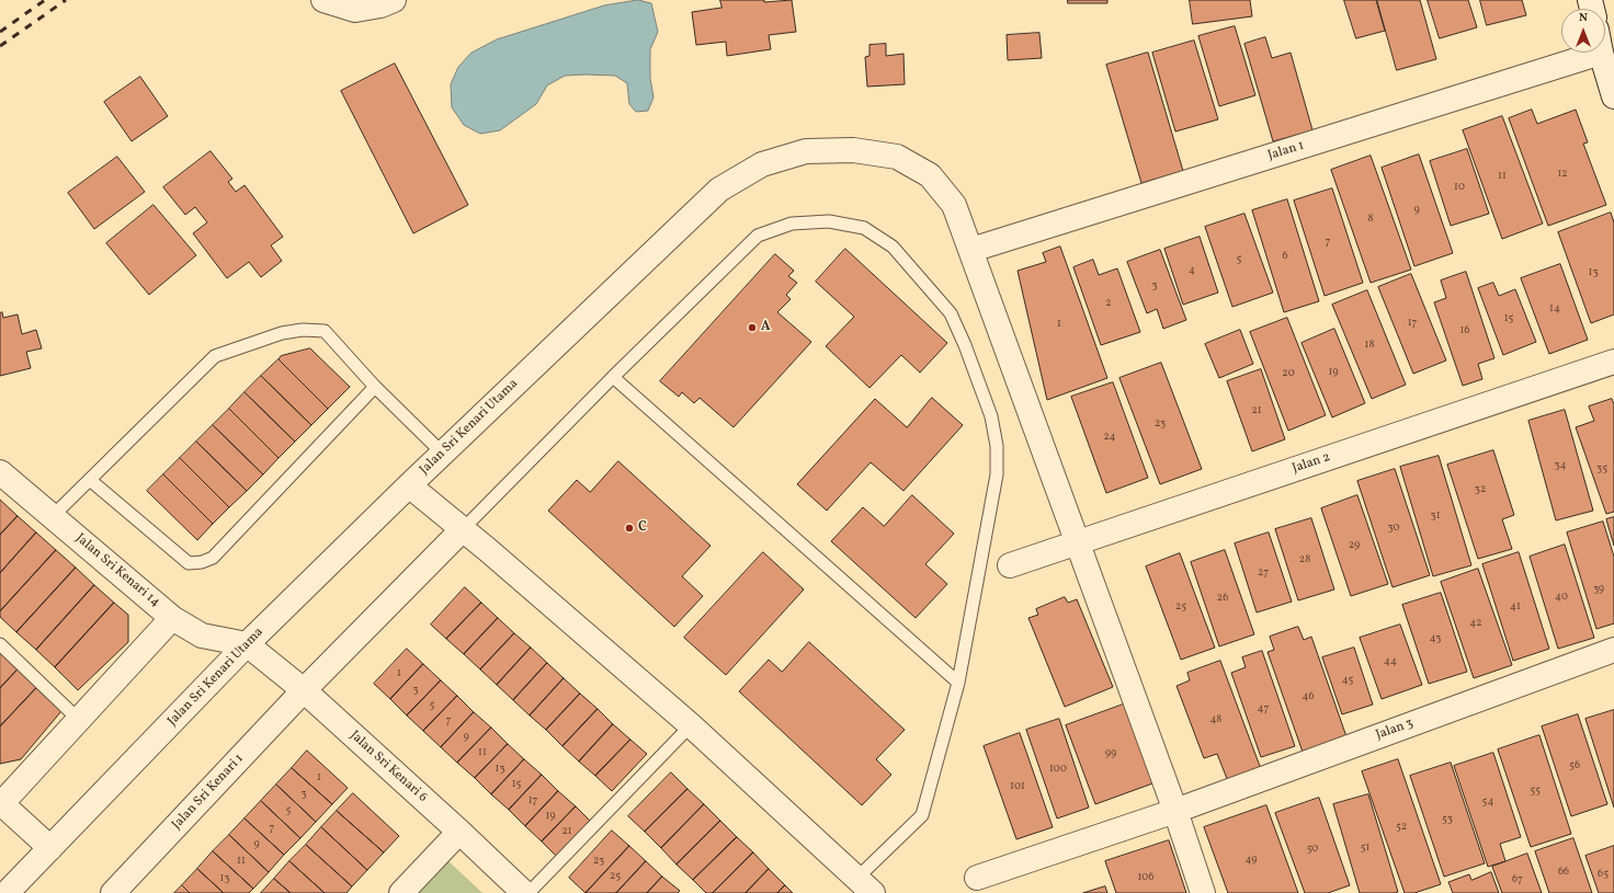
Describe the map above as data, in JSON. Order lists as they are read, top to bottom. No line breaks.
{"streets":{"street":["Jalan 1","Jalan Sri Kenari Utama","Jalan 2","Jalan Sri Kenari 14","Jalan 3","Jalan Sri Kenari 6","Jalan Sri Kenari 1"]},"crossings":[["Jalan 1","Jalan Sri Kenari Utama"],["Jalan Sri Kenari Utama","Jalan 2"],["Jalan Sri Kenari Utama","Jalan Sri Kenari 14"],["Jalan Sri Kenari Utama","Jalan 3"],["Jalan Sri Kenari Utama","Jalan Sri Kenari 6"],["Jalan Sri Kenari 14","Jalan Sri Kenari 6"],["Jalan Sri Kenari 6","Jalan Sri Kenari 1"]],"places":["A","C"],"house_numbers":["12","11","10","9","8","7","6","5","4","13","3","2","14","15","17","1","16","18","19","20","21","23","24","34","35","32","31","30","29","28","27","39","40","26","25","41","42","43","44","1","45","3","46","5","47","48","7","9","11","99","56","13","100","1","15","101","55","3","17","54","5","19","53","52","7","21","9","51","50","49","11","23","66","65","25","106","13","67"],"north":"top"}
